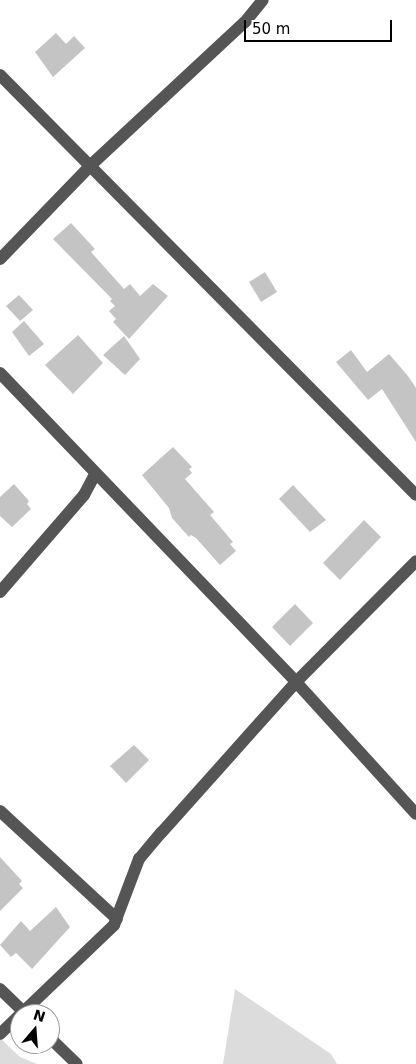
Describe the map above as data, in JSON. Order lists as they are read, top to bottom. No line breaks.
{"scale_bar":"50 m","north":"top"}
